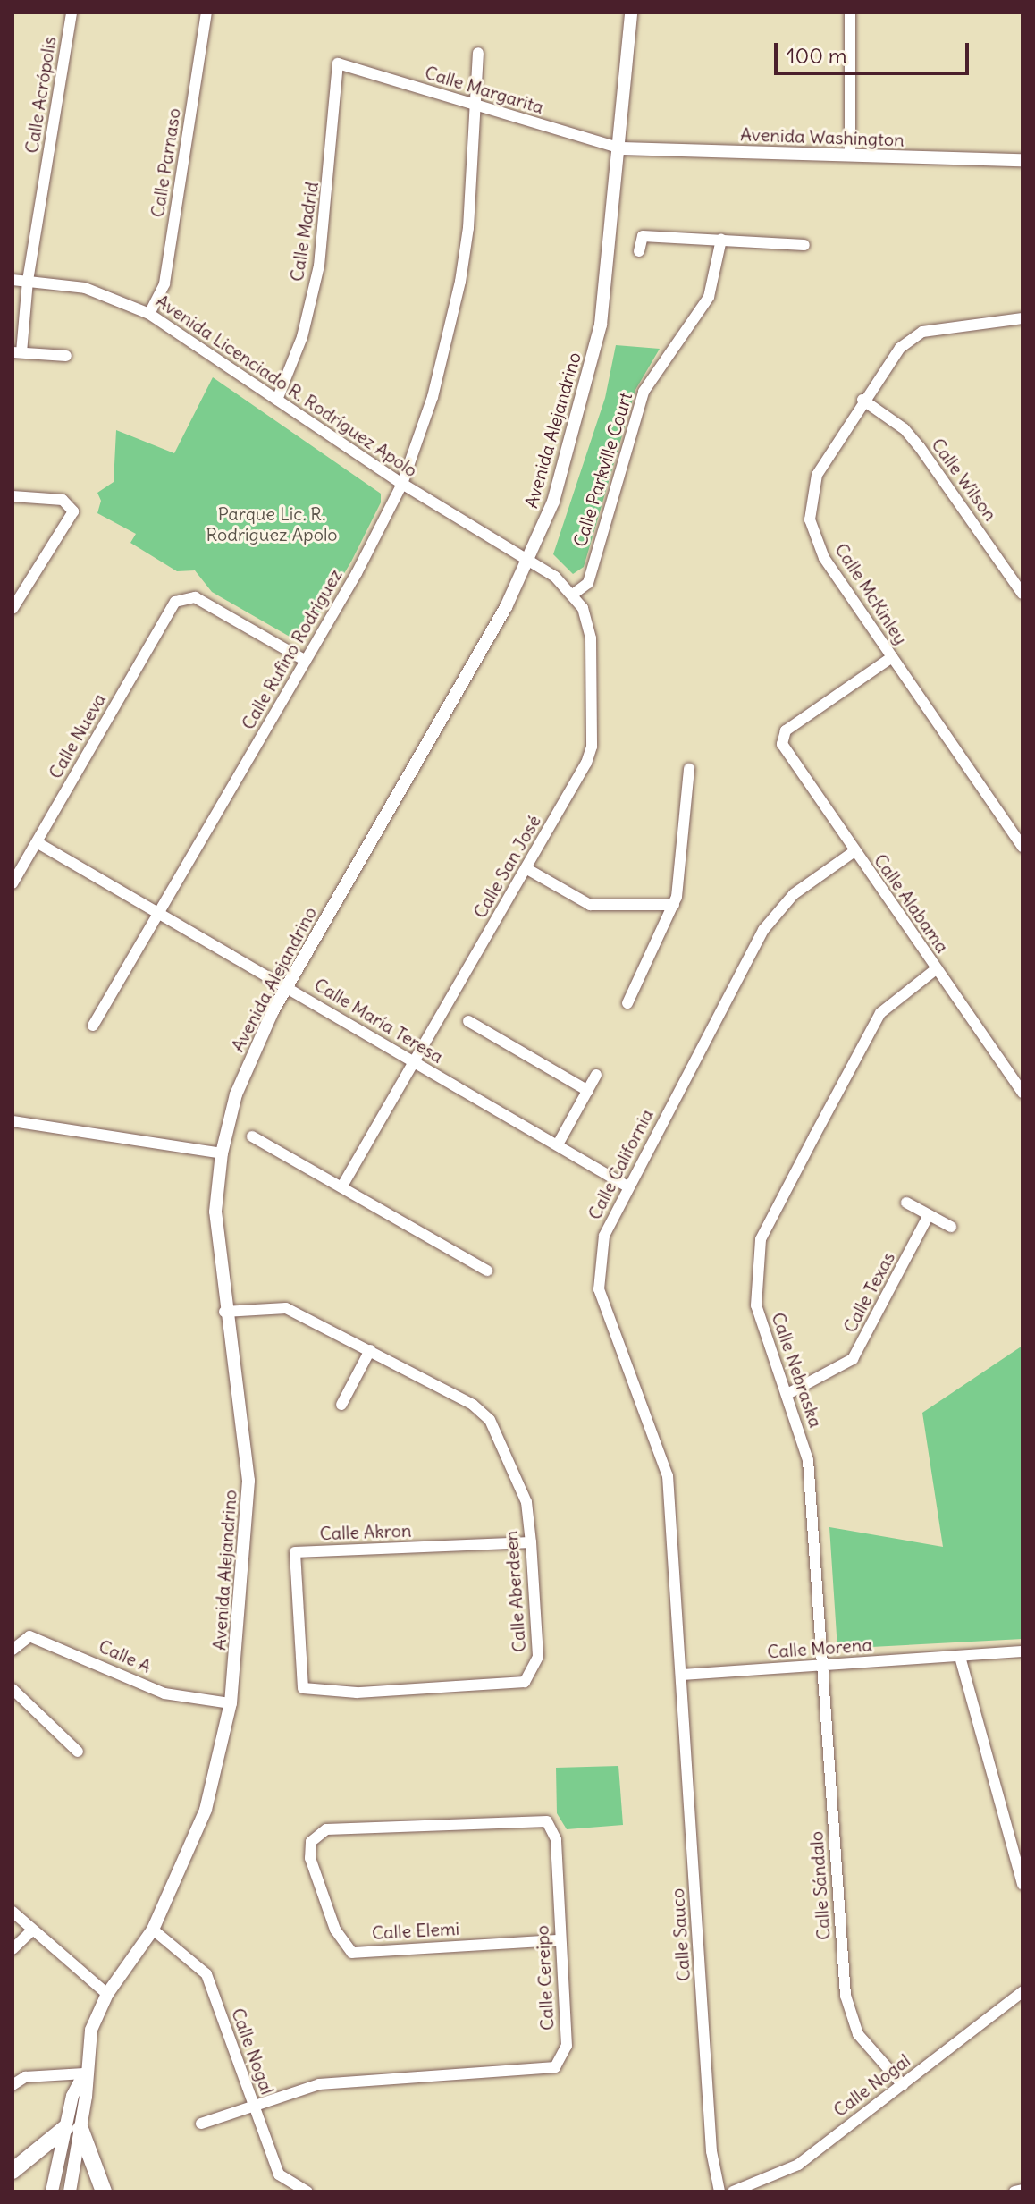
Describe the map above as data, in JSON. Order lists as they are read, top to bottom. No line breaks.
{"streets":{"street":["Calle Margarita","Calle Acrópolis","Avenida Washington","Calle Parnaso","Calle Madrid","Avenida Licenciado R. Rodríguez Apolo","Avenida Alejandrino","Calle Parkville Court","Calle Wilson","Calle McKinley","Calle Rufino Rodríguez","Calle Nueva","Calle San José","Calle Alabama","Calle María Teresa","Calle California","Calle Texas","Calle Nebraska","Calle Akron","Calle Aberdeen","Calle Morena","Calle A","Calle Sándalo","Calle Elemi","Calle Sauco","Calle Cereipo","Calle Nogal"]},"crossings":[["Calle Margarita","Avenida Washington"],["Calle Margarita","Calle Madrid"],["Calle Margarita","Avenida Alejandrino"],["Calle Margarita","Calle Rufino Rodríguez"],["Calle Acrópolis","Avenida Licenciado R. Rodríguez Apolo"],["Avenida Washington","Avenida Alejandrino"],["Calle Parnaso","Avenida Licenciado R. Rodríguez Apolo"],["Calle Madrid","Avenida Licenciado R. Rodríguez Apolo"],["Avenida Licenciado R. Rodríguez Apolo","Avenida Alejandrino"],["Avenida Licenciado R. Rodríguez Apolo","Calle Rufino Rodríguez"],["Avenida Alejandrino","Calle María Teresa"],["Avenida Alejandrino","Calle Aberdeen"],["Avenida Alejandrino","Calle A"],["Avenida Alejandrino","Calle Nogal"],["Calle Parkville Court","Calle San José"],["Calle Wilson","Calle McKinley"],["Calle McKinley","Calle Alabama"],["Calle Rufino Rodríguez","Calle Nueva"],["Calle Rufino Rodríguez","Calle María Teresa"],["Calle Nueva","Calle María Teresa"],["Calle San José","Calle María Teresa"],["Calle Alabama","Calle California"],["Calle Alabama","Calle Nebraska"],["Calle María Teresa","Calle California"],["Calle California","Calle Morena"],["Calle California","Calle Sauco"],["Calle Texas","Calle Nebraska"],["Calle Nebraska","Calle Morena"],["Calle Nebraska","Calle Sándalo"],["Calle Akron","Calle Aberdeen"],["Calle Morena","Calle Sándalo"],["Calle Morena","Calle Sauco"],["Calle Sándalo","Calle Nogal"],["Calle Elemi","Calle Cereipo"],["Calle Cereipo","Calle Nogal"]],"parks":["Parque Lic. R. Rodríguez Apolo"],"scale_bar":"100 m"}
